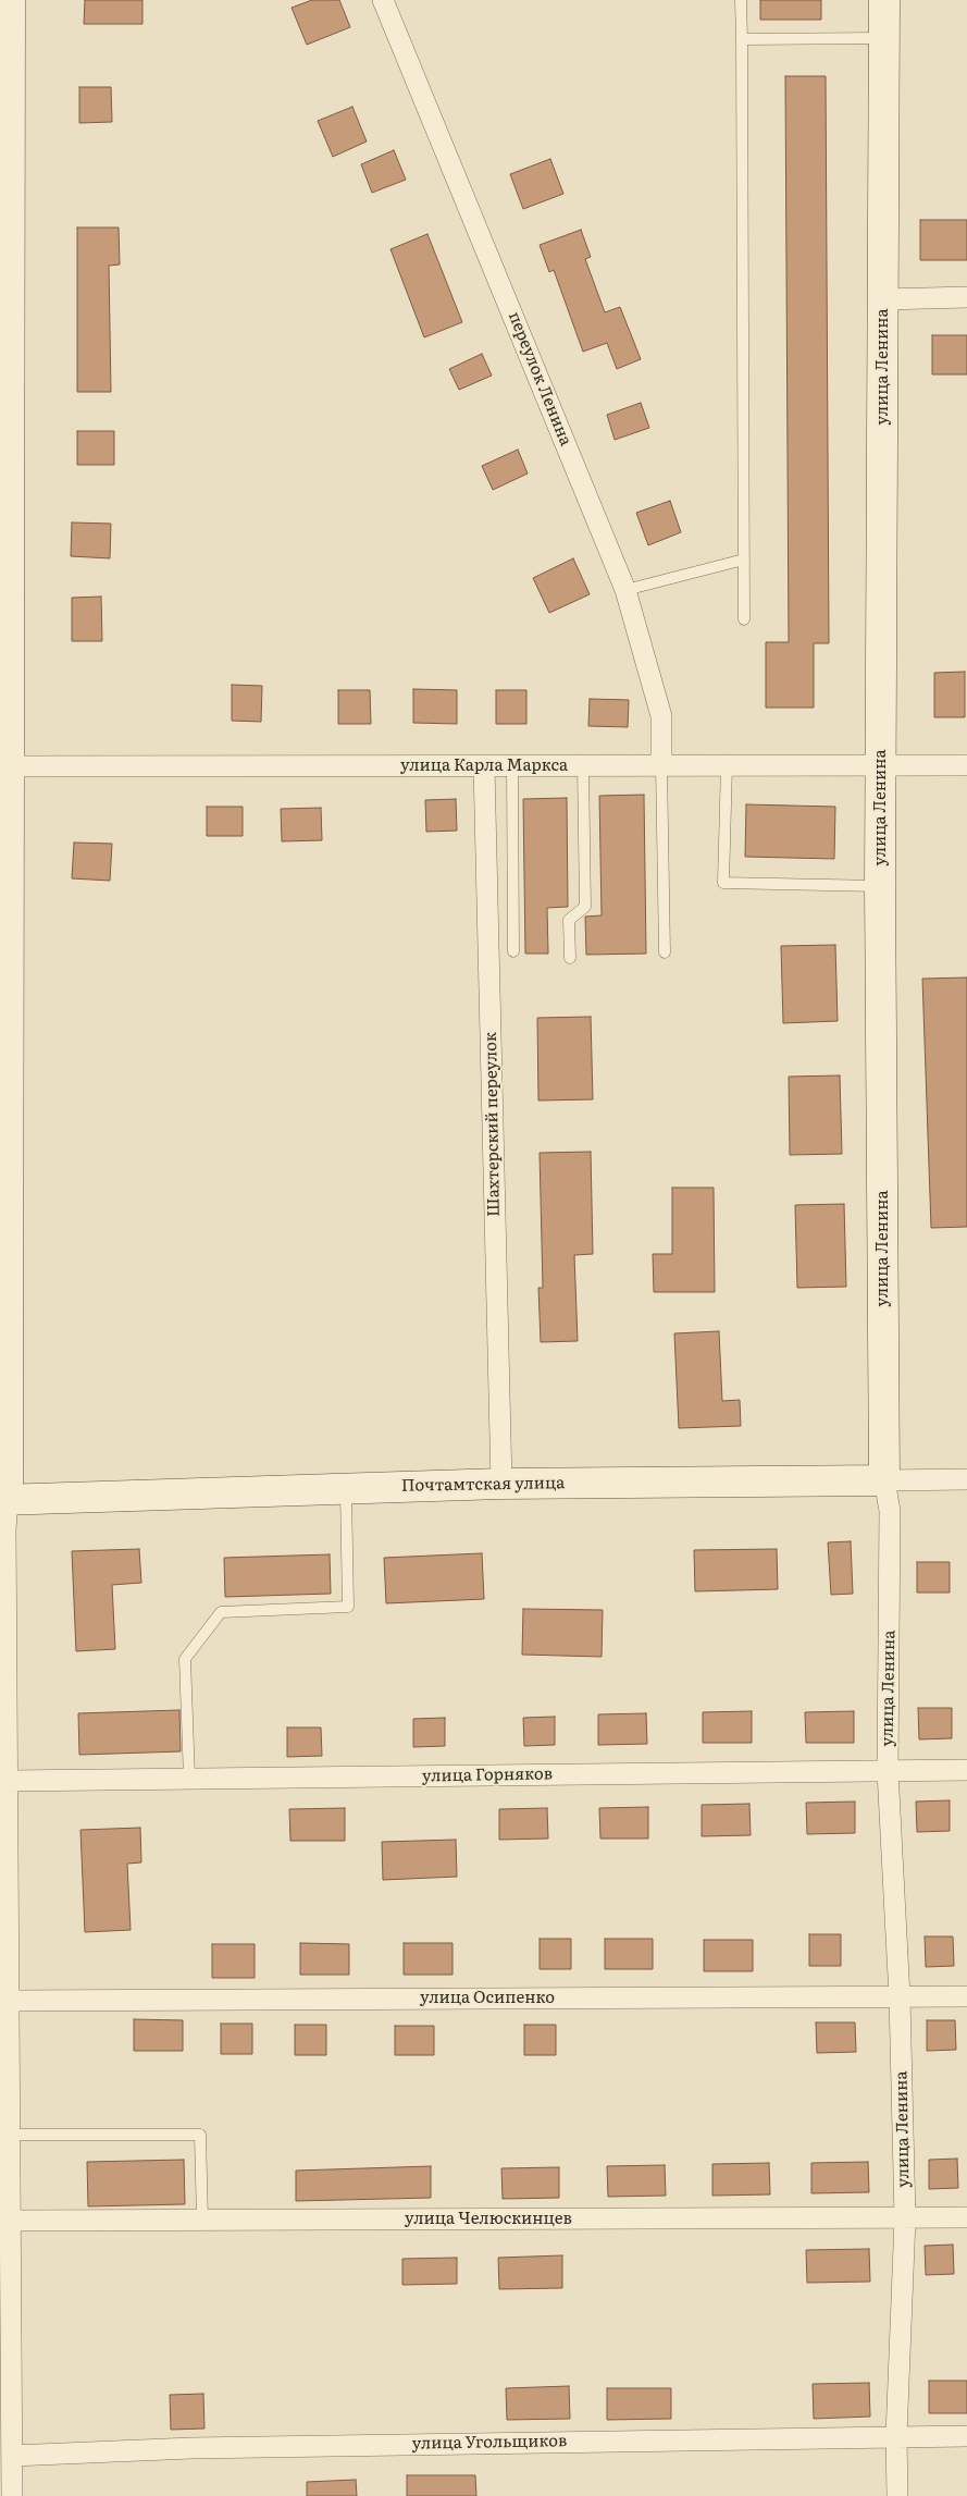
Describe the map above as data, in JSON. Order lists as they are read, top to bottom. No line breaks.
{"streets":{"street":["улица Ленина","переулок Ленина","улица Карла Маркса","Шахтерский переулок","Почтамтская улица","улица Горняков","улица Осипенко","улица Челюскинцев","улица Угольщиков"]},"crossings":[["улица Ленина","улица Карла Маркса"],["улица Ленина","Почтамтская улица"],["улица Ленина","улица Горняков"],["улица Ленина","улица Осипенко"],["улица Ленина","улица Челюскинцев"],["улица Ленина","улица Угольщиков"],["переулок Ленина","улица Карла Маркса"],["улица Карла Маркса","Шахтерский переулок"],["Шахтерский переулок","Почтамтская улица"]]}
